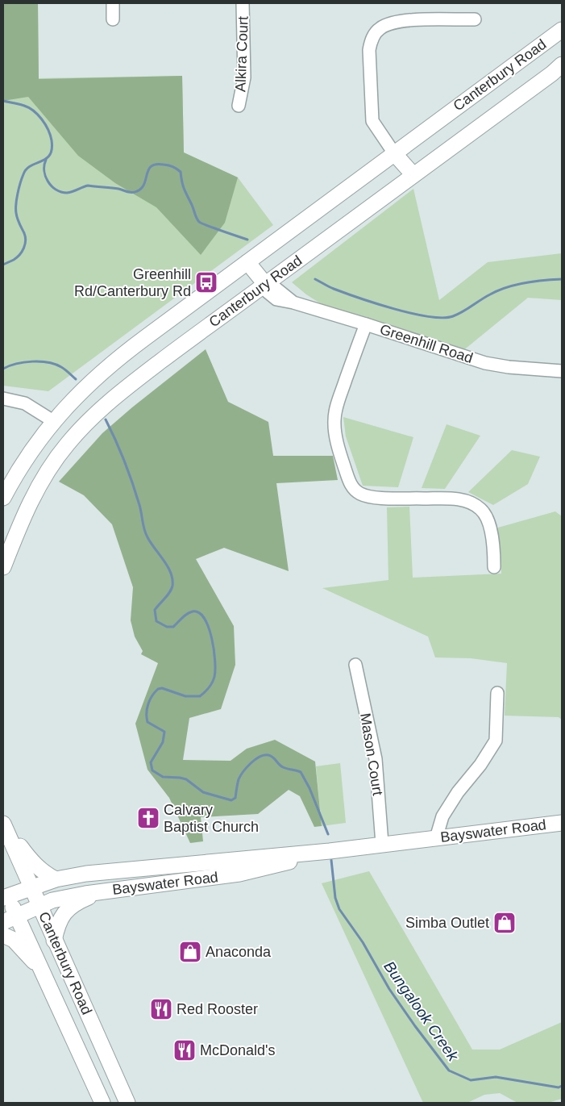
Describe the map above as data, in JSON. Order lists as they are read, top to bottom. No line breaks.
{"streets":{"main road":["Canterbury Road","Bayswater Road"],"street":["Alkira Court","Greenhill Road","Mason Court"]},"crossings":[["Canterbury Road","Greenhill Road"],["Canterbury Road","Bayswater Road"],["Mason Court","Bayswater Road"]],"water":["Bungalook Creek"],"places":{"bus stop":["Greenhill Rd/Canterbury Rd"],"church":["Calvary Baptist Church"],"shop":["Simba Outlet","Anaconda"],"restaurant":["Red Rooster","McDonald's"]}}
